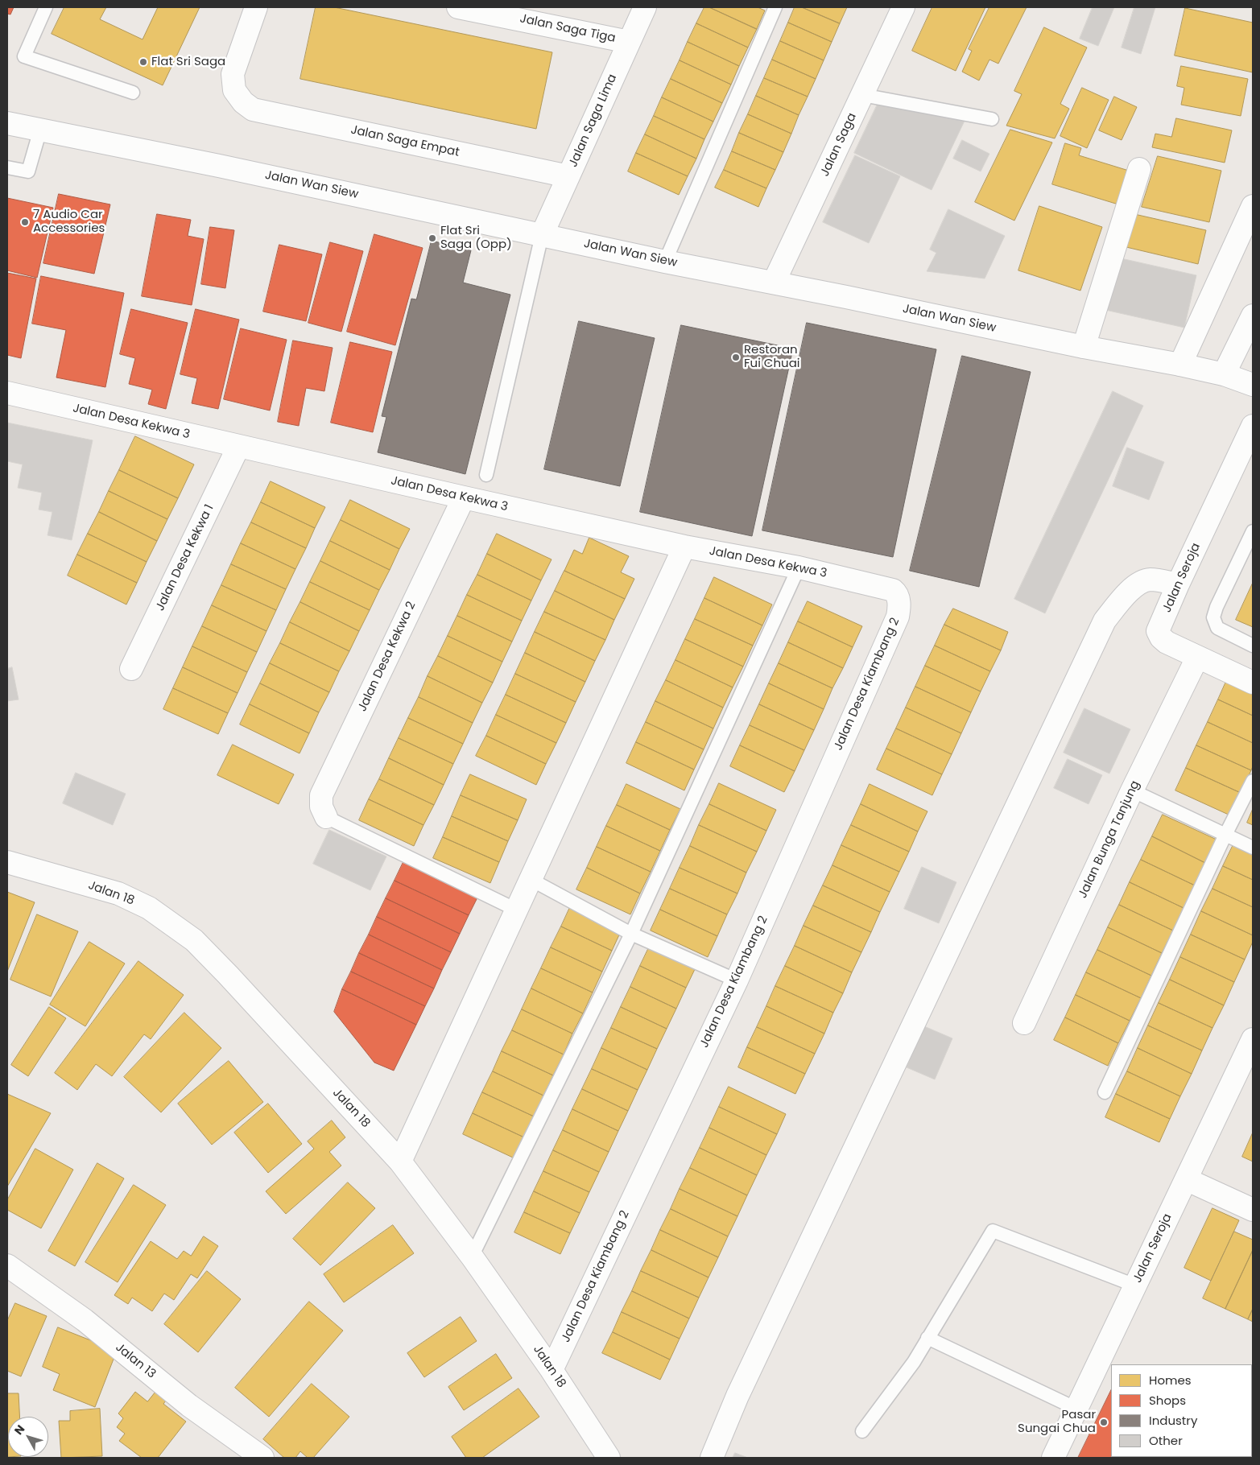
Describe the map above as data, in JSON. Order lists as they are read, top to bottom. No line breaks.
{"streets":{"street":["Jalan Saga Tiga","Jalan Saga Lima","Jalan Saga Empat","Jalan Saga","Jalan Wan Siew","Jalan Desa Kekwa 3","Jalan Desa Kekwa 1","Jalan Seroja","Jalan Desa Kekwa 2","Jalan Desa Kiambang 2","Jalan Bunga Tanjung","Jalan 18","Jalan 13"]},"crossings":[["Jalan Saga Tiga","Jalan Saga Lima"],["Jalan Saga Lima","Jalan Saga Empat"],["Jalan Saga Lima","Jalan Wan Siew"],["Jalan Saga","Jalan Wan Siew"],["Jalan Desa Kekwa 3","Jalan Desa Kekwa 1"],["Jalan Desa Kekwa 3","Jalan Desa Kekwa 2"],["Jalan Desa Kekwa 3","Jalan Desa Kiambang 2"],["Jalan Seroja","Jalan Bunga Tanjung"],["Jalan Desa Kiambang 2","Jalan 18"]],"places":["Flat Sri Saga","7 Audio Car Accessories","Flat Sri Saga (Opp)","Restoran Fui Chuai","Pasar Sungai Chua"],"legend":["Homes","Shops","Industry","Other"],"north":"top left"}
